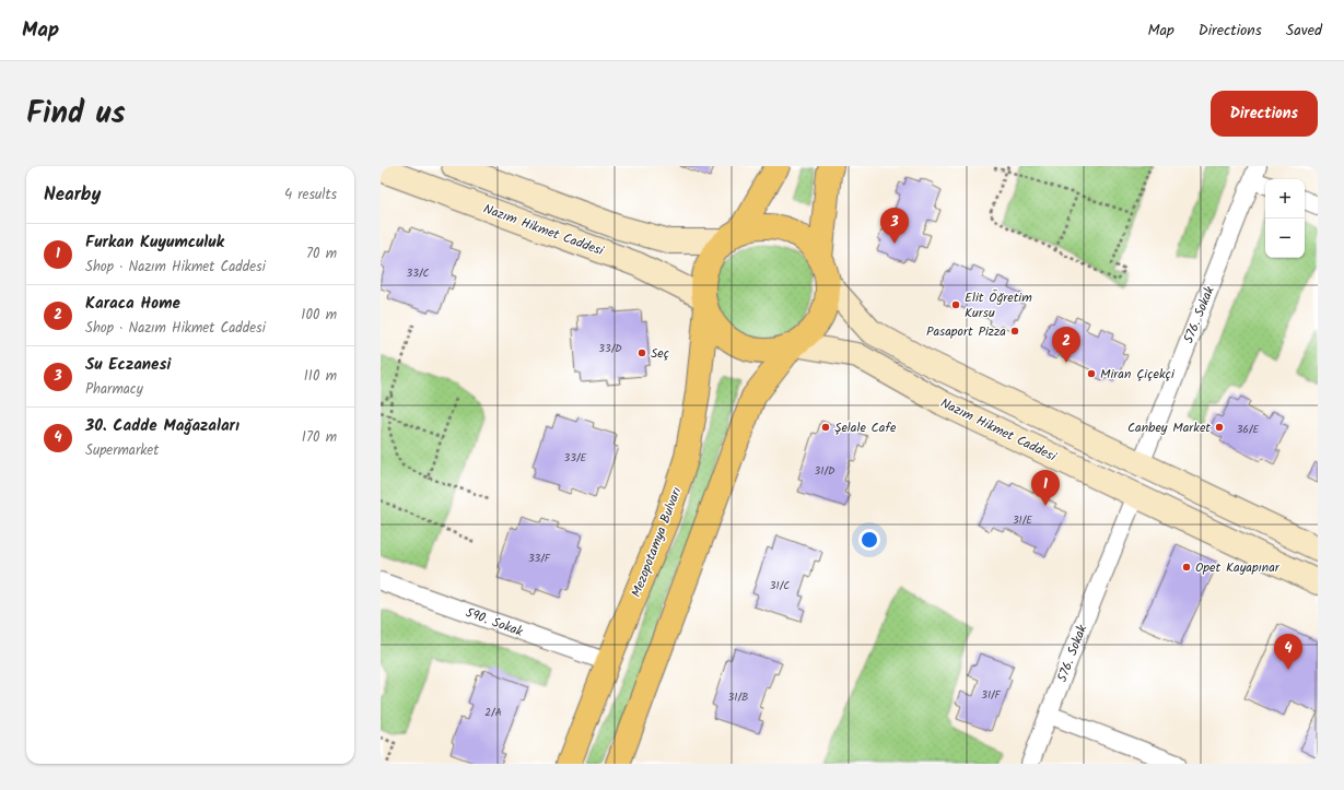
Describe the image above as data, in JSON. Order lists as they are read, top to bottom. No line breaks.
{"streets":{"main road":["Nazım Hikmet Caddesi","Mezopotamya Bulvarı"],"street":["576. Sokak","590. Sokak"]},"crossings":[["Nazım Hikmet Caddesi","576. Sokak"],["Nazım Hikmet Caddesi","Mezopotamya Bulvarı"],["Mezopotamya Bulvarı","590. Sokak"]],"places":["Elit Öğretim Kursu","Pasaport Pizza","Seç","Miran Çiçekçi","Şelale Cafe","Canbey Market","Opet Kayapınar"],"house_numbers":["33/C","33/D","36/E","33/E","31/D","31/E","33/F","31/C","31/F","31/B","2/A"],"page":{"header":"Map","nav":["Map","Directions","Saved"],"title":"Find us","buttons":"Directions","heading":["Nearby","4 results"],"map_buttons":["+","−"],"pins":["3","2","1","4"],"list":[{"mark":"1","name":"Furkan Kuyumculuk","note":"Shop · Nazım Hikmet Caddesi","value":"70 m"},{"mark":"2","name":"Karaca Home","note":"Shop · Nazım Hikmet Caddesi","value":"100 m"},{"mark":"3","name":"Su Eczanesi","note":"Pharmacy","value":"110 m"},{"mark":"4","name":"30. Cadde Mağazaları","note":"Supermarket","value":"170 m"}]}}
